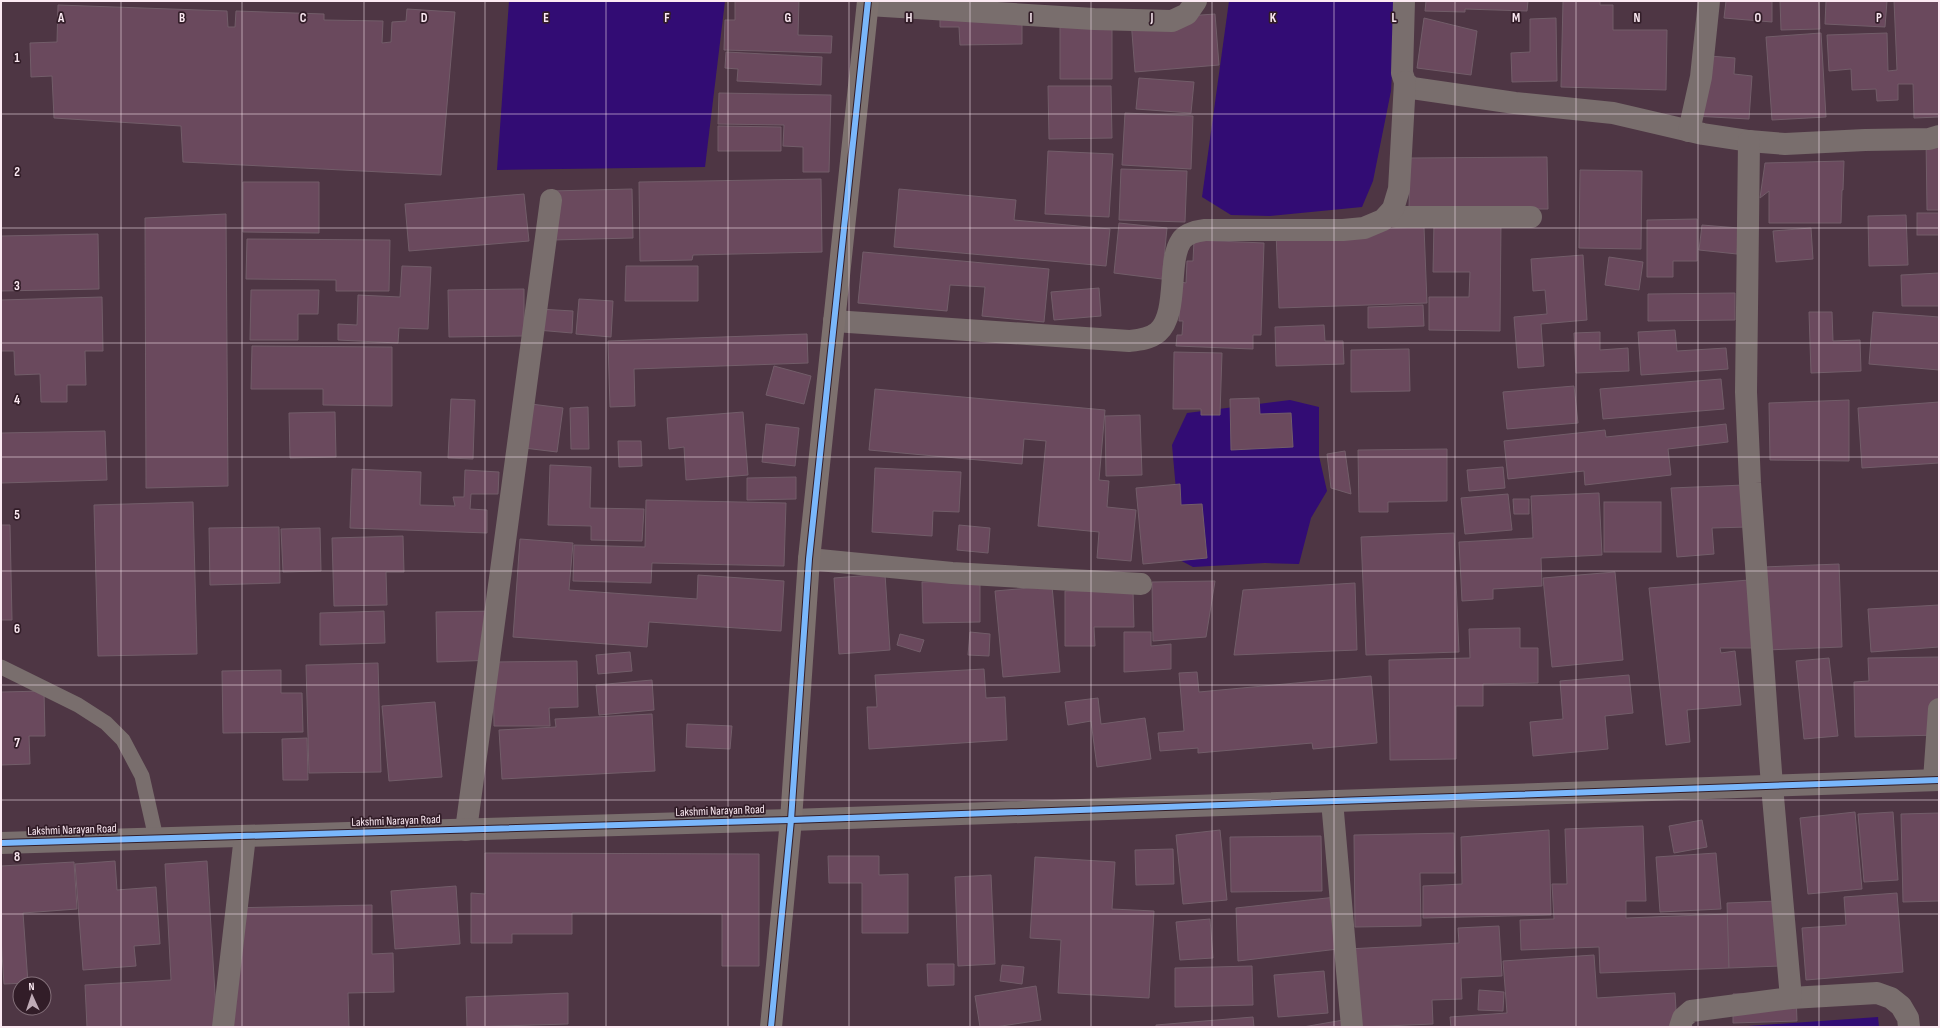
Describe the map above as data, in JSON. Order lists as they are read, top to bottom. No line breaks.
{"streets":{"street":["Lakshmi Narayan Road"]},"north":"top","grid":{"columns":["A","B","C","D","E","F","G","H","I","J","K","L","M","N","O","P"],"rows":["1","2","3","4","5","6","7","8"]}}
